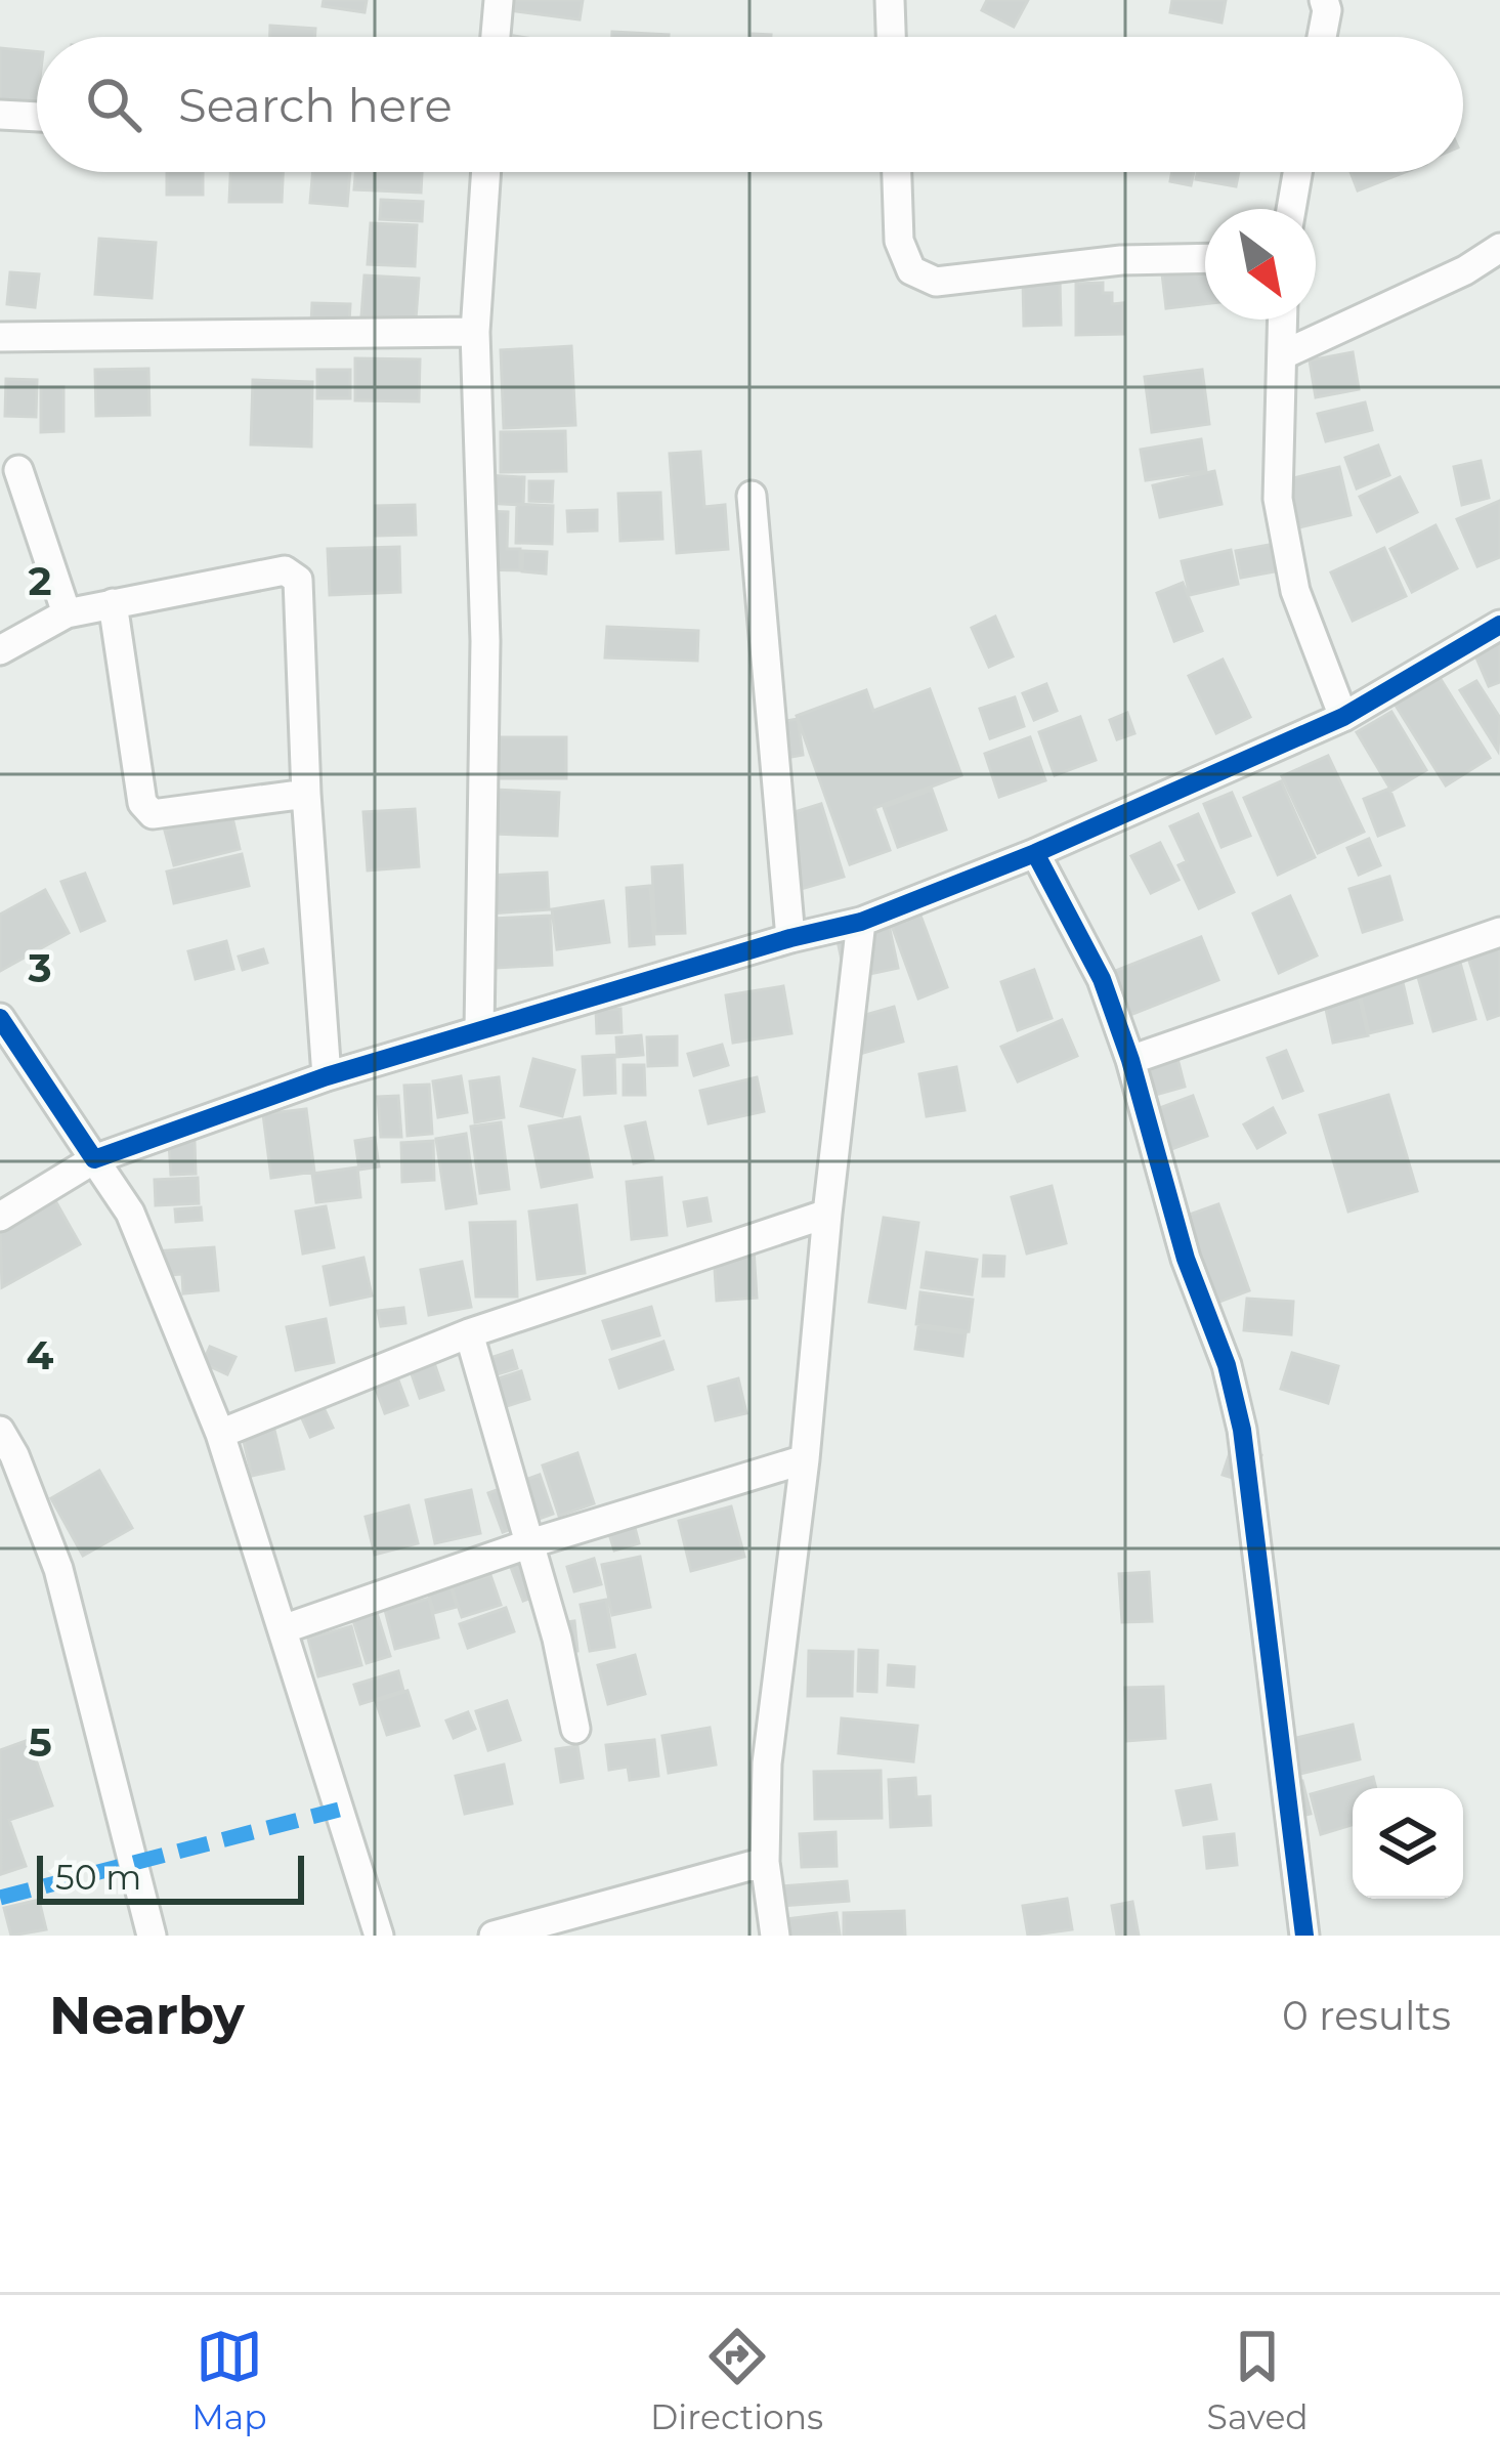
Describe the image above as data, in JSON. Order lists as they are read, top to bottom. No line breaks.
{"scale_bar":"50 m","north":"bottom right","page":{"search":"Search here","scale":"50 m","heading":["Nearby","0 results"],"nav":["Map","Directions","Saved"]},"grid":{"rows":["2","3","4","5"]}}
